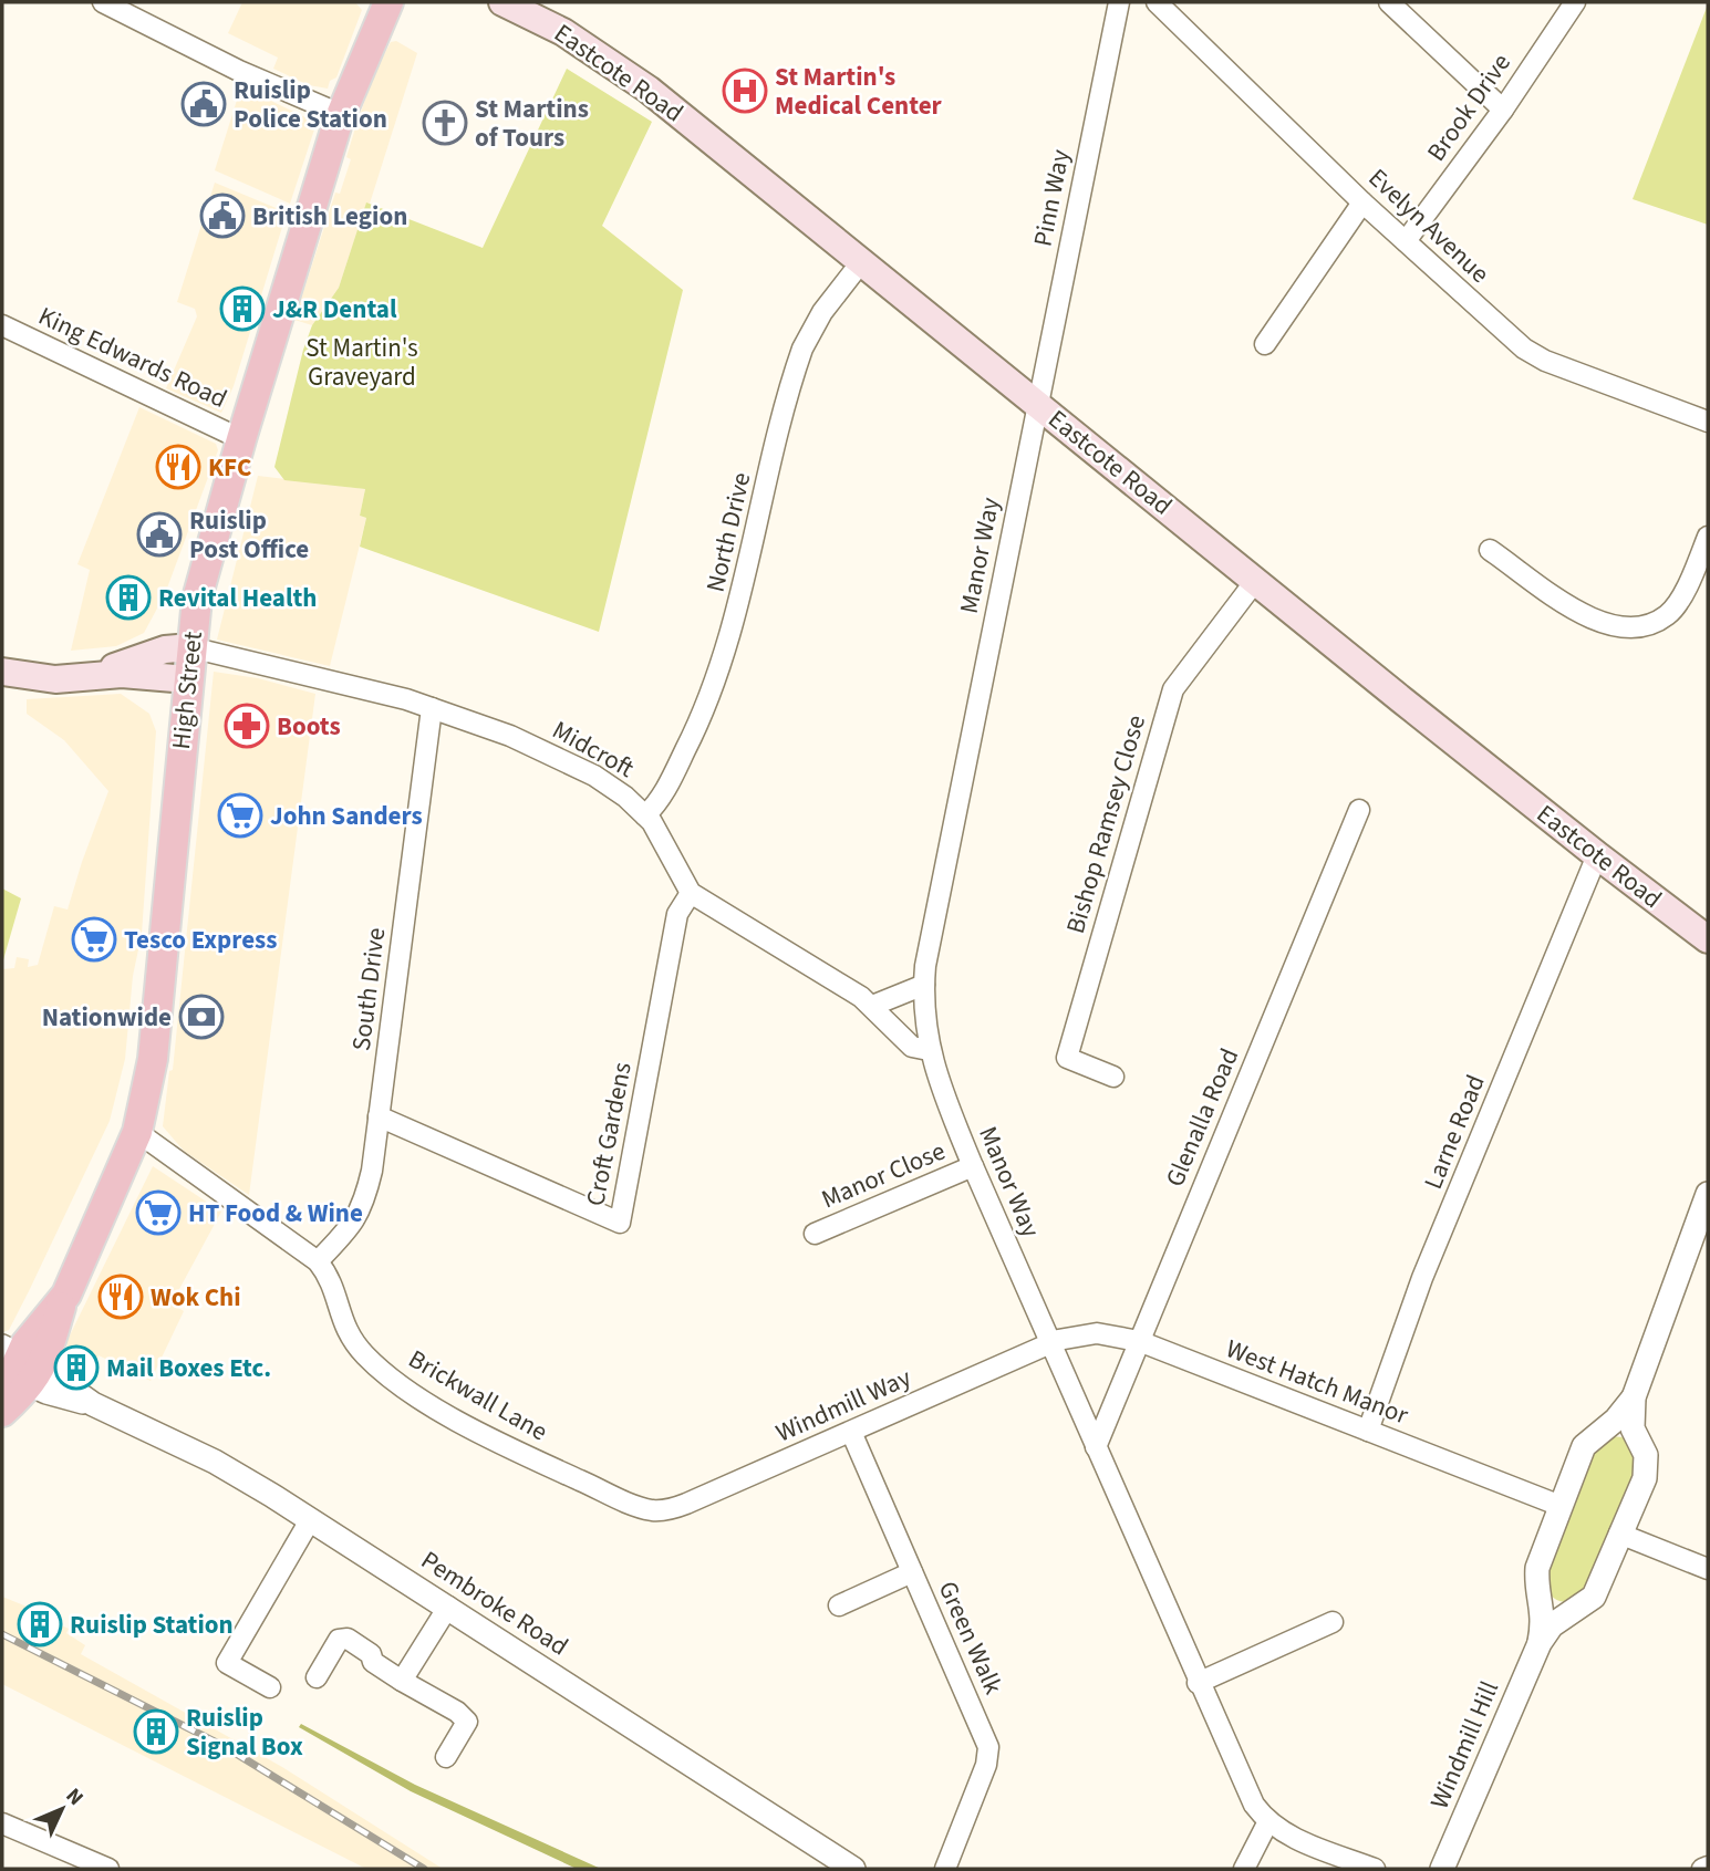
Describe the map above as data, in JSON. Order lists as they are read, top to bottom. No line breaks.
{"streets":{"main road":["Eastcote Road","High Street"],"street":["Brook Drive","Pinn Way","Evelyn Avenue","King Edwards Road","North Drive","Manor Way","Midcroft","Bishop Ramsey Close","South Drive","Glenalla Road","Larne Road","Croft Gardens","Manor Close","West Hatch Manor","Brickwall Lane","Windmill Way","Pembroke Road","Green Walk","Windmill Hill"]},"crossings":[["Eastcote Road","Pinn Way"],["Eastcote Road","North Drive"],["Eastcote Road","Manor Way"],["Eastcote Road","Bishop Ramsey Close"],["Eastcote Road","Larne Road"],["Brook Drive","Evelyn Avenue"],["Pinn Way","Manor Way"],["King Edwards Road","High Street"],["North Drive","Midcroft"],["Manor Way","Midcroft"],["Manor Way","Glenalla Road"],["Manor Way","Manor Close"],["Manor Way","West Hatch Manor"],["Manor Way","Windmill Way"],["High Street","Midcroft"],["High Street","Brickwall Lane"],["High Street","Pembroke Road"],["Midcroft","South Drive"],["Midcroft","Croft Gardens"],["South Drive","Croft Gardens"],["South Drive","Brickwall Lane"],["Glenalla Road","West Hatch Manor"],["Larne Road","West Hatch Manor"],["West Hatch Manor","Windmill Way"],["West Hatch Manor","Windmill Hill"],["Brickwall Lane","Windmill Way"],["Windmill Way","Green Walk"]],"parks":["St Martin's Graveyard"],"places":{"hospital":["St Martin's Medical Center"],"public building":["Ruislip Police Station","British Legion","Ruislip Post Office"],"church":["St Martins of Tours"],"building":["J&R Dental","Revital Health","Mail Boxes Etc.","Ruislip Station","Ruislip Signal Box"],"restaurant":["KFC","Wok Chi"],"pharmacy":["Boots"],"supermarket":["John Sanders","Tesco Express","HT Food & Wine"],"bank":["Nationwide"]},"north":"top right"}
